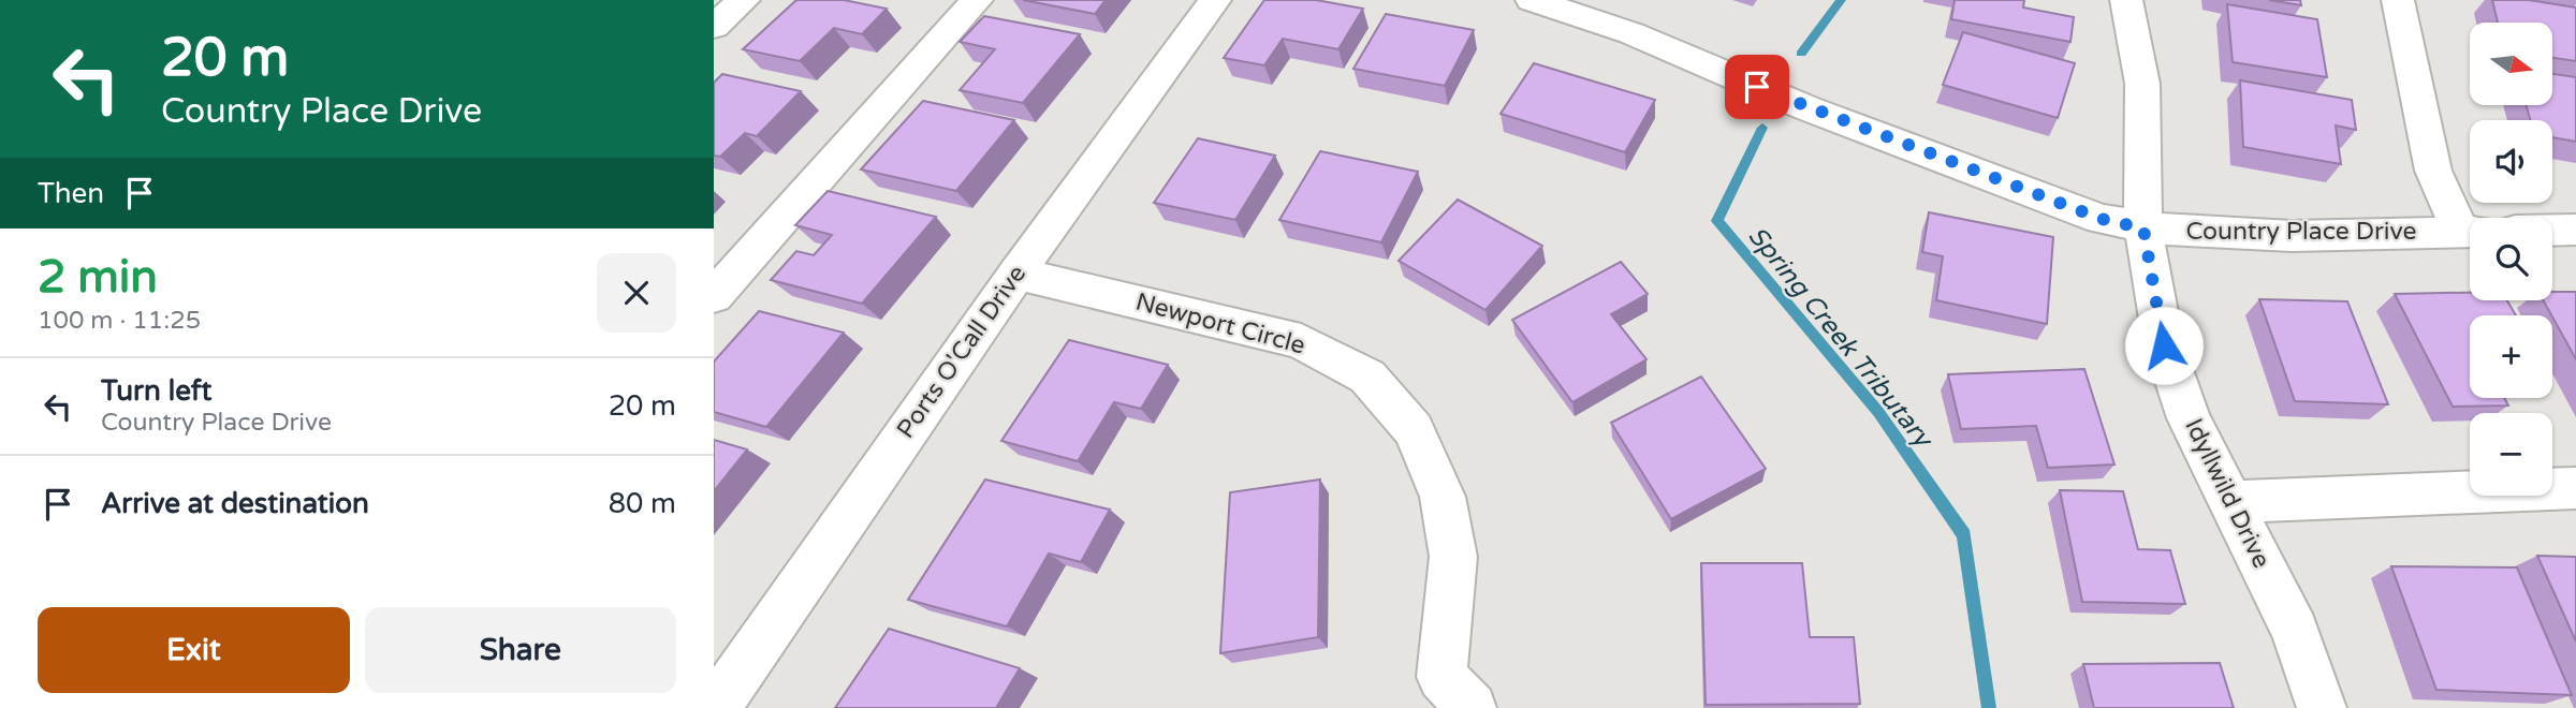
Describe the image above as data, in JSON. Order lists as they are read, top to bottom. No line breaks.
{"streets":{"street":["Country Place Drive","Newport Circle","Ports O'Call Drive","Idyllwild Drive"]},"crossings":[["Country Place Drive","Idyllwild Drive"],["Newport Circle","Ports O'Call Drive"]],"water":["Spring Creek Tributary"],"north":"right","page":{"turn":["20 m","Country Place Drive"],"map_buttons":["+","−"],"then":"Then","heading":["2 min","100 m · 11:25"],"list":[{"name":"Turn left","note":"Country Place Drive","value":"20 m"},{"name":"Arrive at destination","value":"80 m"}],"buttons":["Exit","Share"]}}
